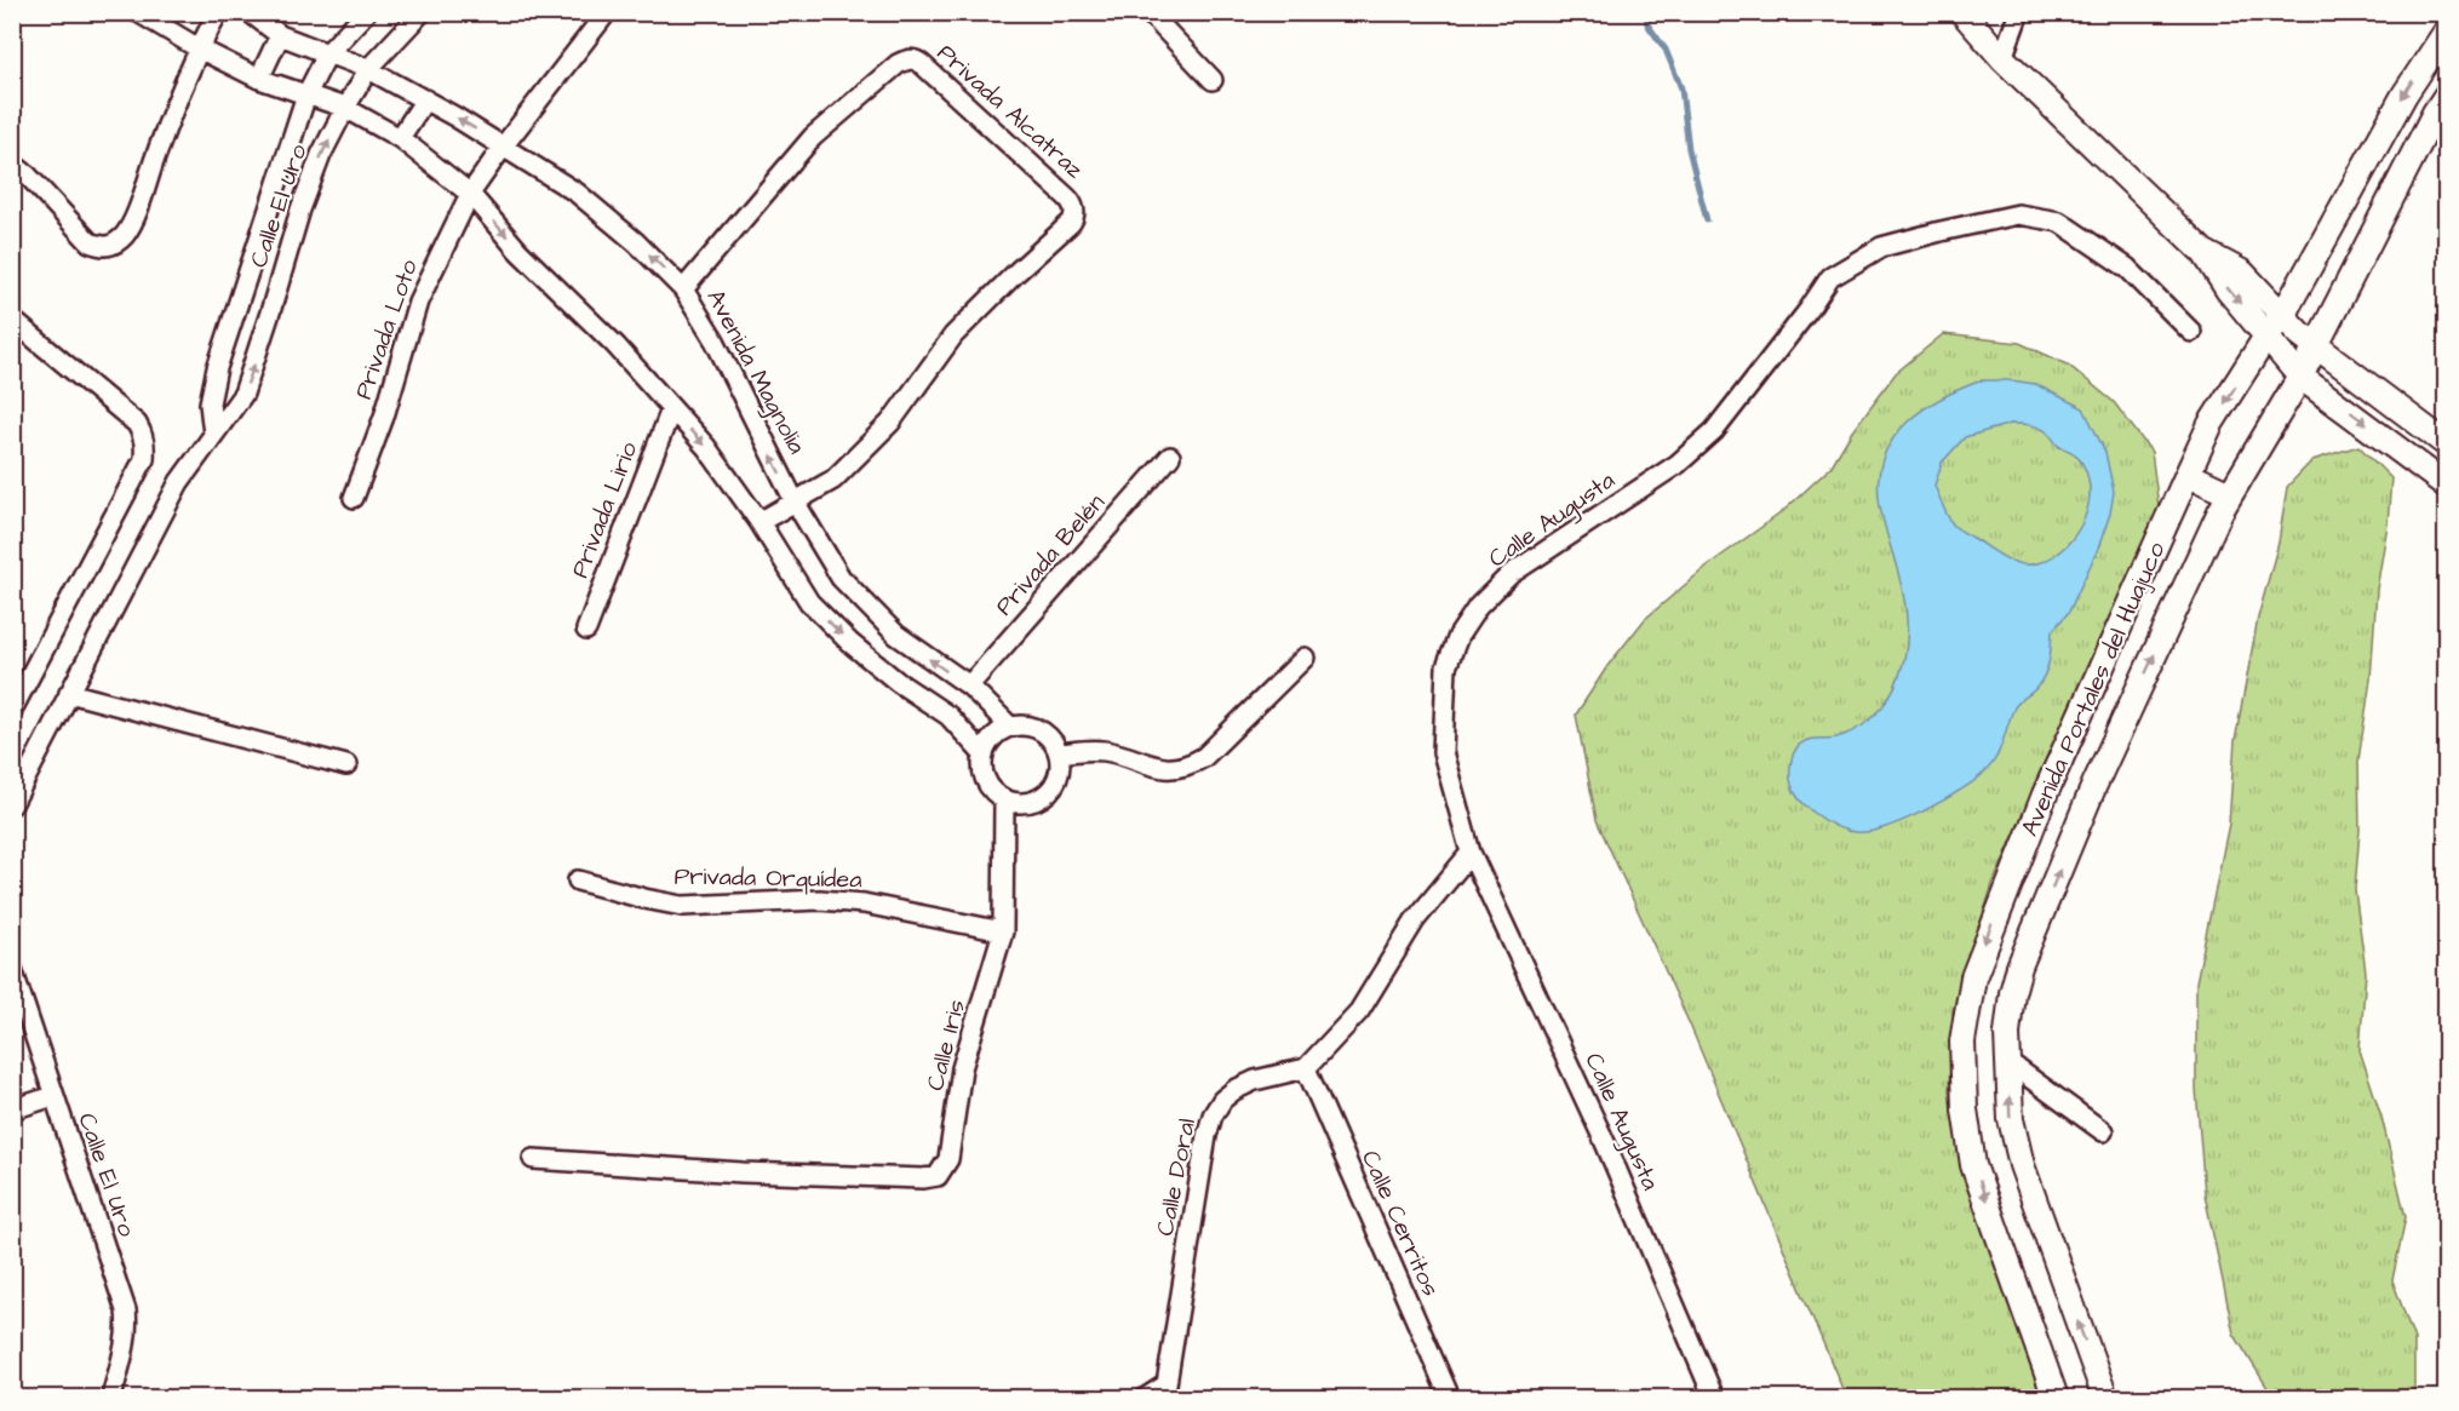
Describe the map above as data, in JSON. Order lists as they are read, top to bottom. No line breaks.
{"streets":{"street":["Privada Alcatraz","Calle El Uro","Privada Loto","Avenida Magnolia","Privada Lirio","Calle Augusta","Privada Belén","Avenida Portales del Huajuco","Privada Orquídea","Calle Iris","Calle Doral","Calle Cerritos"]},"crossings":[["Privada Alcatraz","Avenida Magnolia"],["Calle El Uro","Avenida Magnolia"],["Privada Loto","Avenida Magnolia"],["Avenida Magnolia","Privada Belén"],["Avenida Magnolia","Calle Iris"],["Privada Orquídea","Calle Iris"],["Calle Doral","Calle Cerritos"]]}
